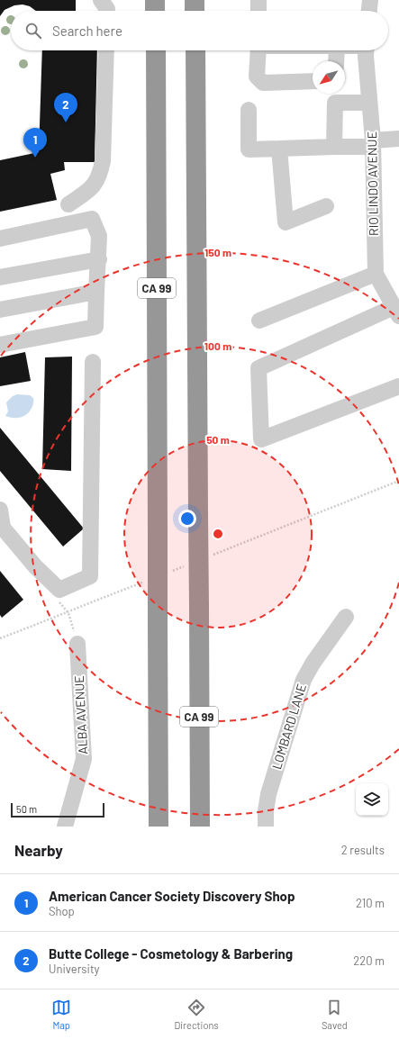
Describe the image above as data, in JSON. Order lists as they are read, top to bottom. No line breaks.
{"streets":{"highway":["CA 99"],"street":["RIO LINDO AVENUE","ALBA AVENUE","LOMBARD LANE"]},"scale_bar":"50 m","north":"bottom left","page":{"search":"Search here","pins":["2","1"],"scale":"50 m","heading":["Nearby","2 results"],"list":[{"mark":"1","name":"American Cancer Society Discovery Shop","note":"Shop","value":"210 m"},{"mark":"2","name":"Butte College - Cosmetology & Barbering","note":"University","value":"220 m"}],"nav":["Map","Directions","Saved"]},"rings":["150 m","100 m","50 m"]}
